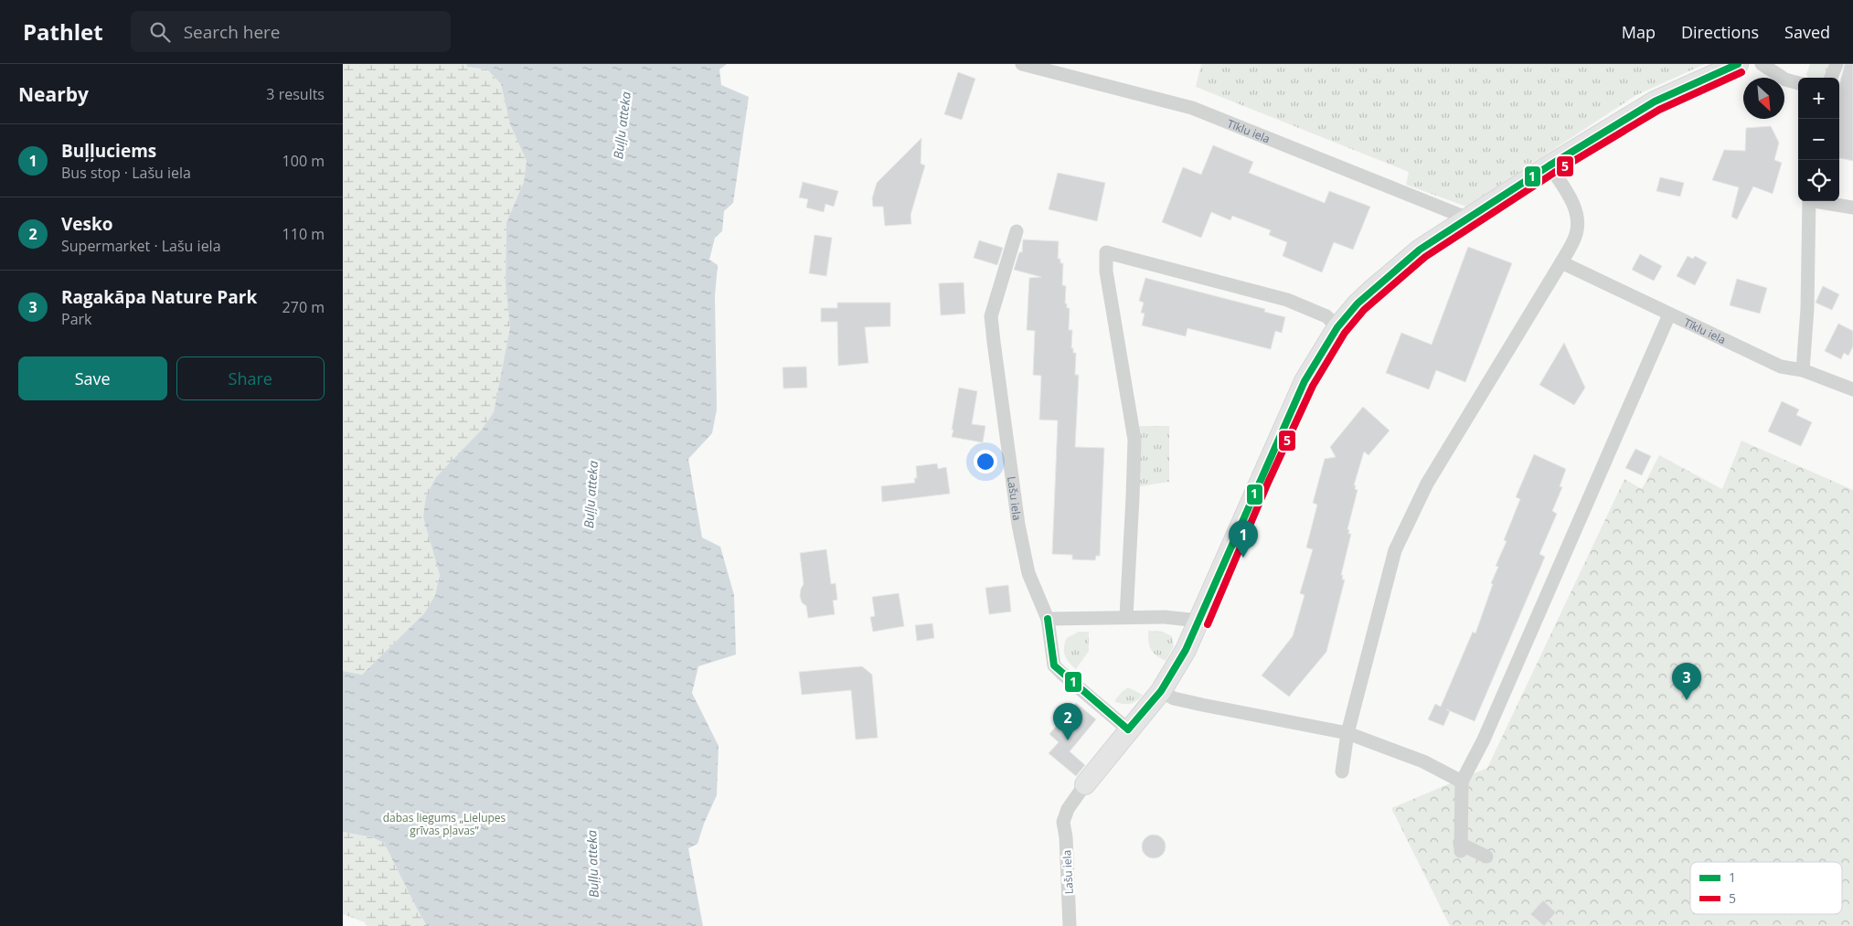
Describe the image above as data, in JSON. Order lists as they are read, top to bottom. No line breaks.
{"streets":{"street":["Tīklu iela","Lašu iela"]},"crossings":[["Tīklu iela","Lašu iela"]],"water":["Buļļu atteka"],"parks":["dabas liegums „Lielupes grīvas pļavas”"],"lines":["transit line 1","transit line 5"],"legend":["1","5"],"north":"bottom right","page":{"header":"Pathlet","search":"Search here","nav":["Map","Directions","Saved"],"heading":["Nearby","3 results"],"map_buttons":["+","−"],"list":[{"mark":"1","name":"Buļļuciems","note":"Bus stop · Lašu iela","value":"100 m"},{"mark":"2","name":"Vesko","note":"Supermarket · Lašu iela","value":"110 m"},{"mark":"3","name":"Ragakāpa Nature Park","note":"Park","value":"270 m"}],"buttons":["Save","Share"],"pins":["1","3","2"]}}
